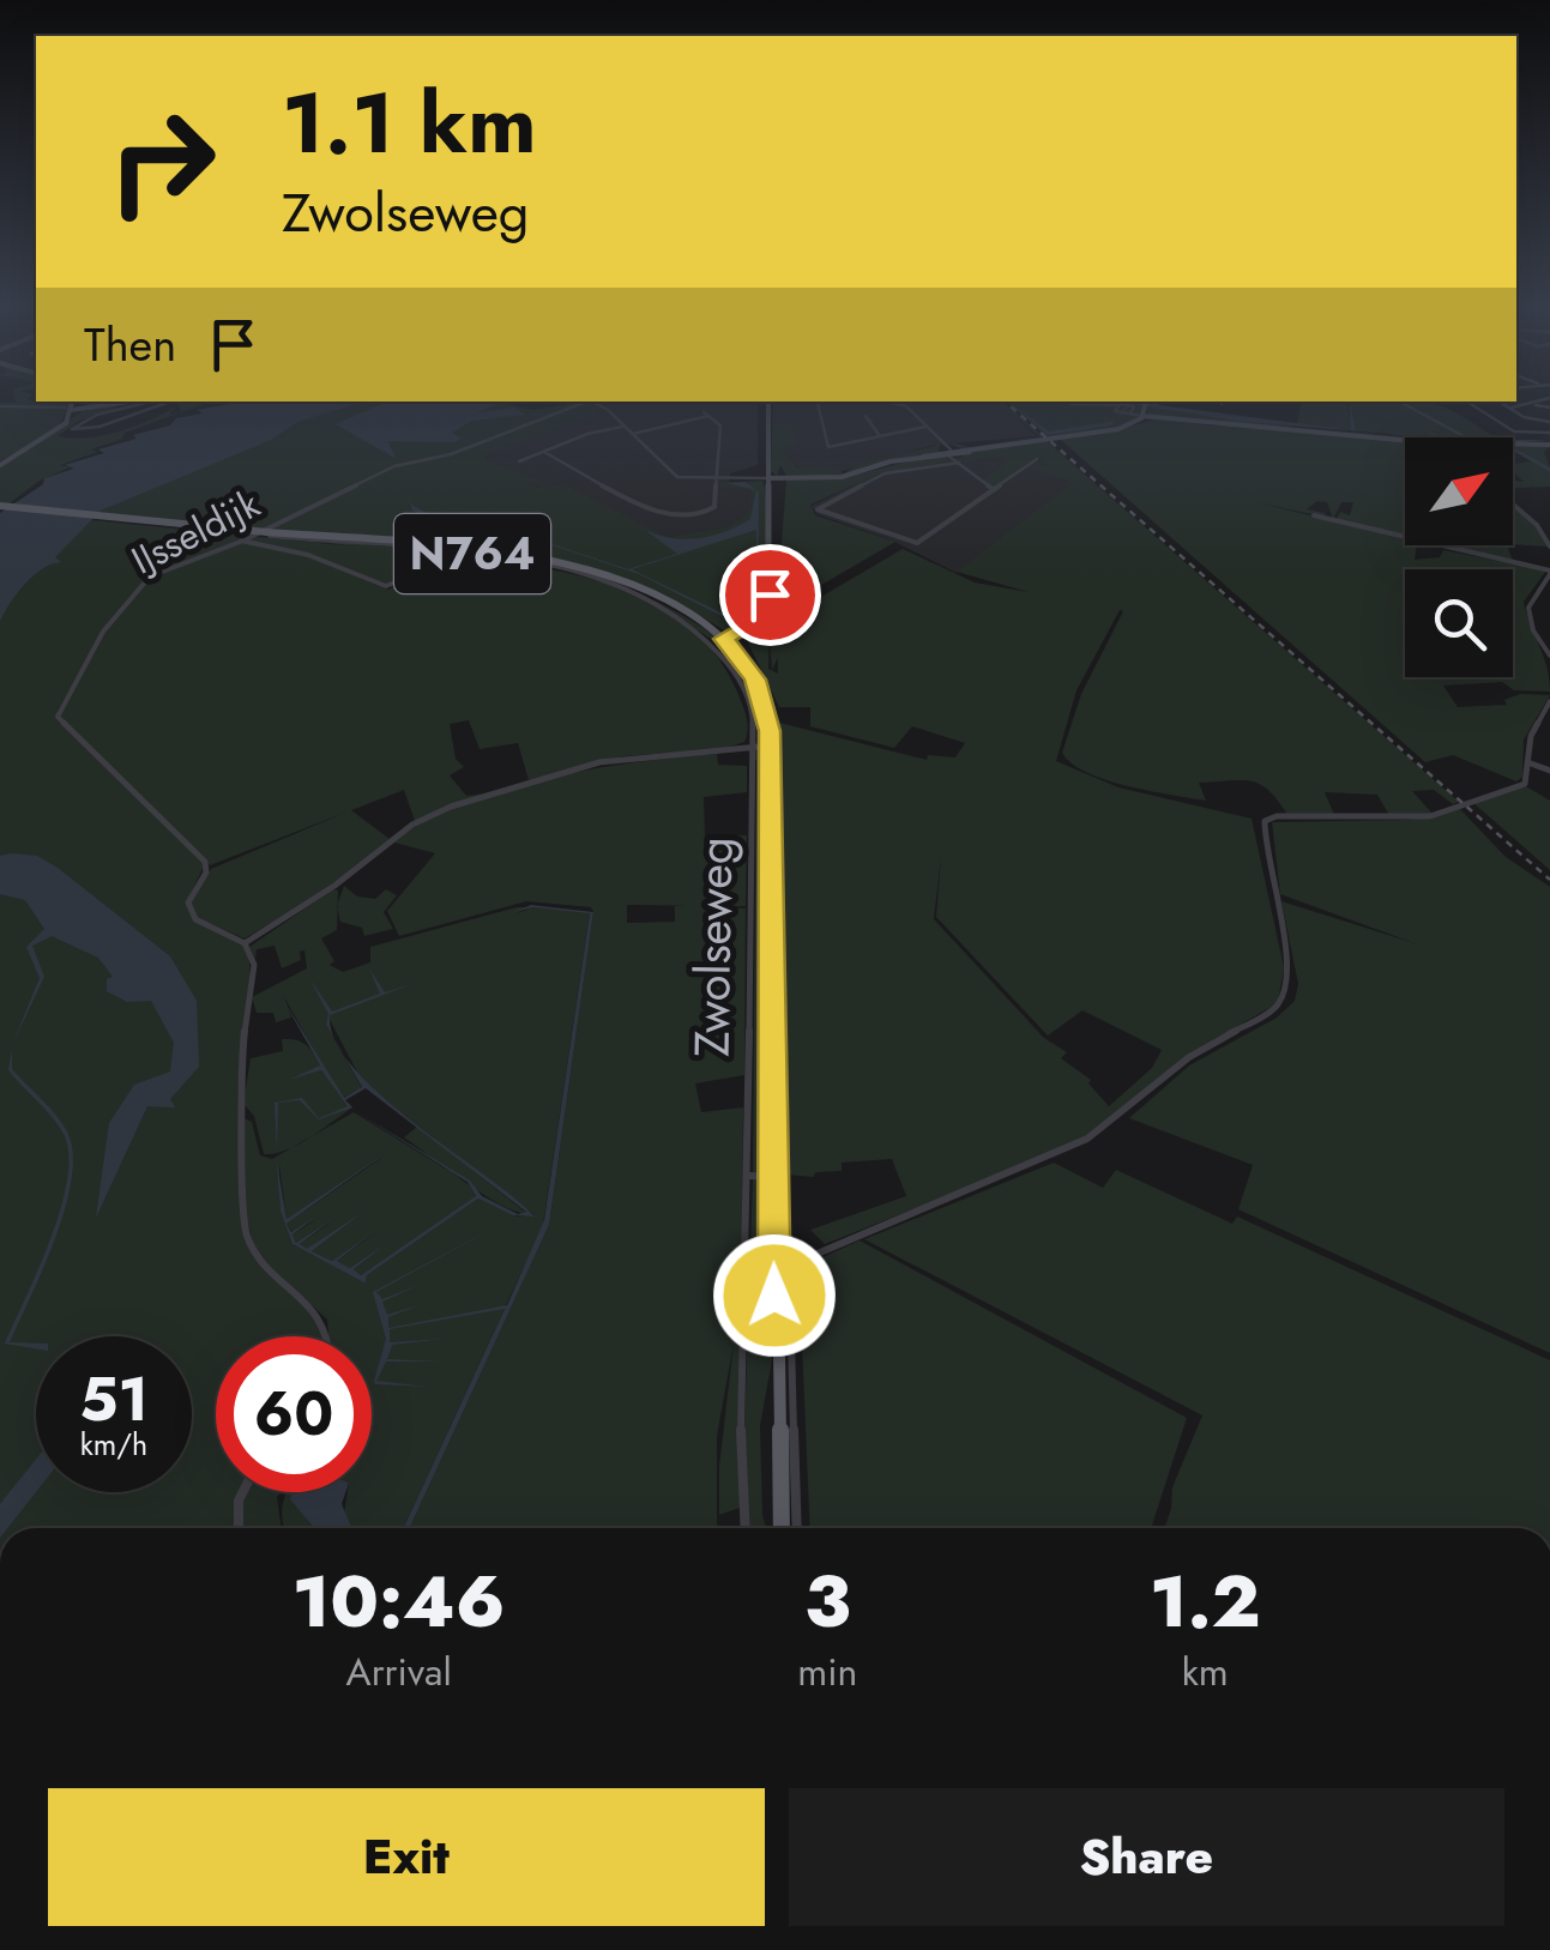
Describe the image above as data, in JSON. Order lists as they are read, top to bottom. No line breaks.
{"streets":{"main road":["N764","Zwolseweg"],"street":["IJsseldijk"]},"crossings":[["N764","Zwolseweg"]],"north":"top right","page":{"turn":["1.1 km","Zwolseweg"],"then":"Then","speed":"51 km/h","limit":"60","eta":["10:46","Arrival","3","min","1.2","km"],"buttons":["Exit","Share"]}}
